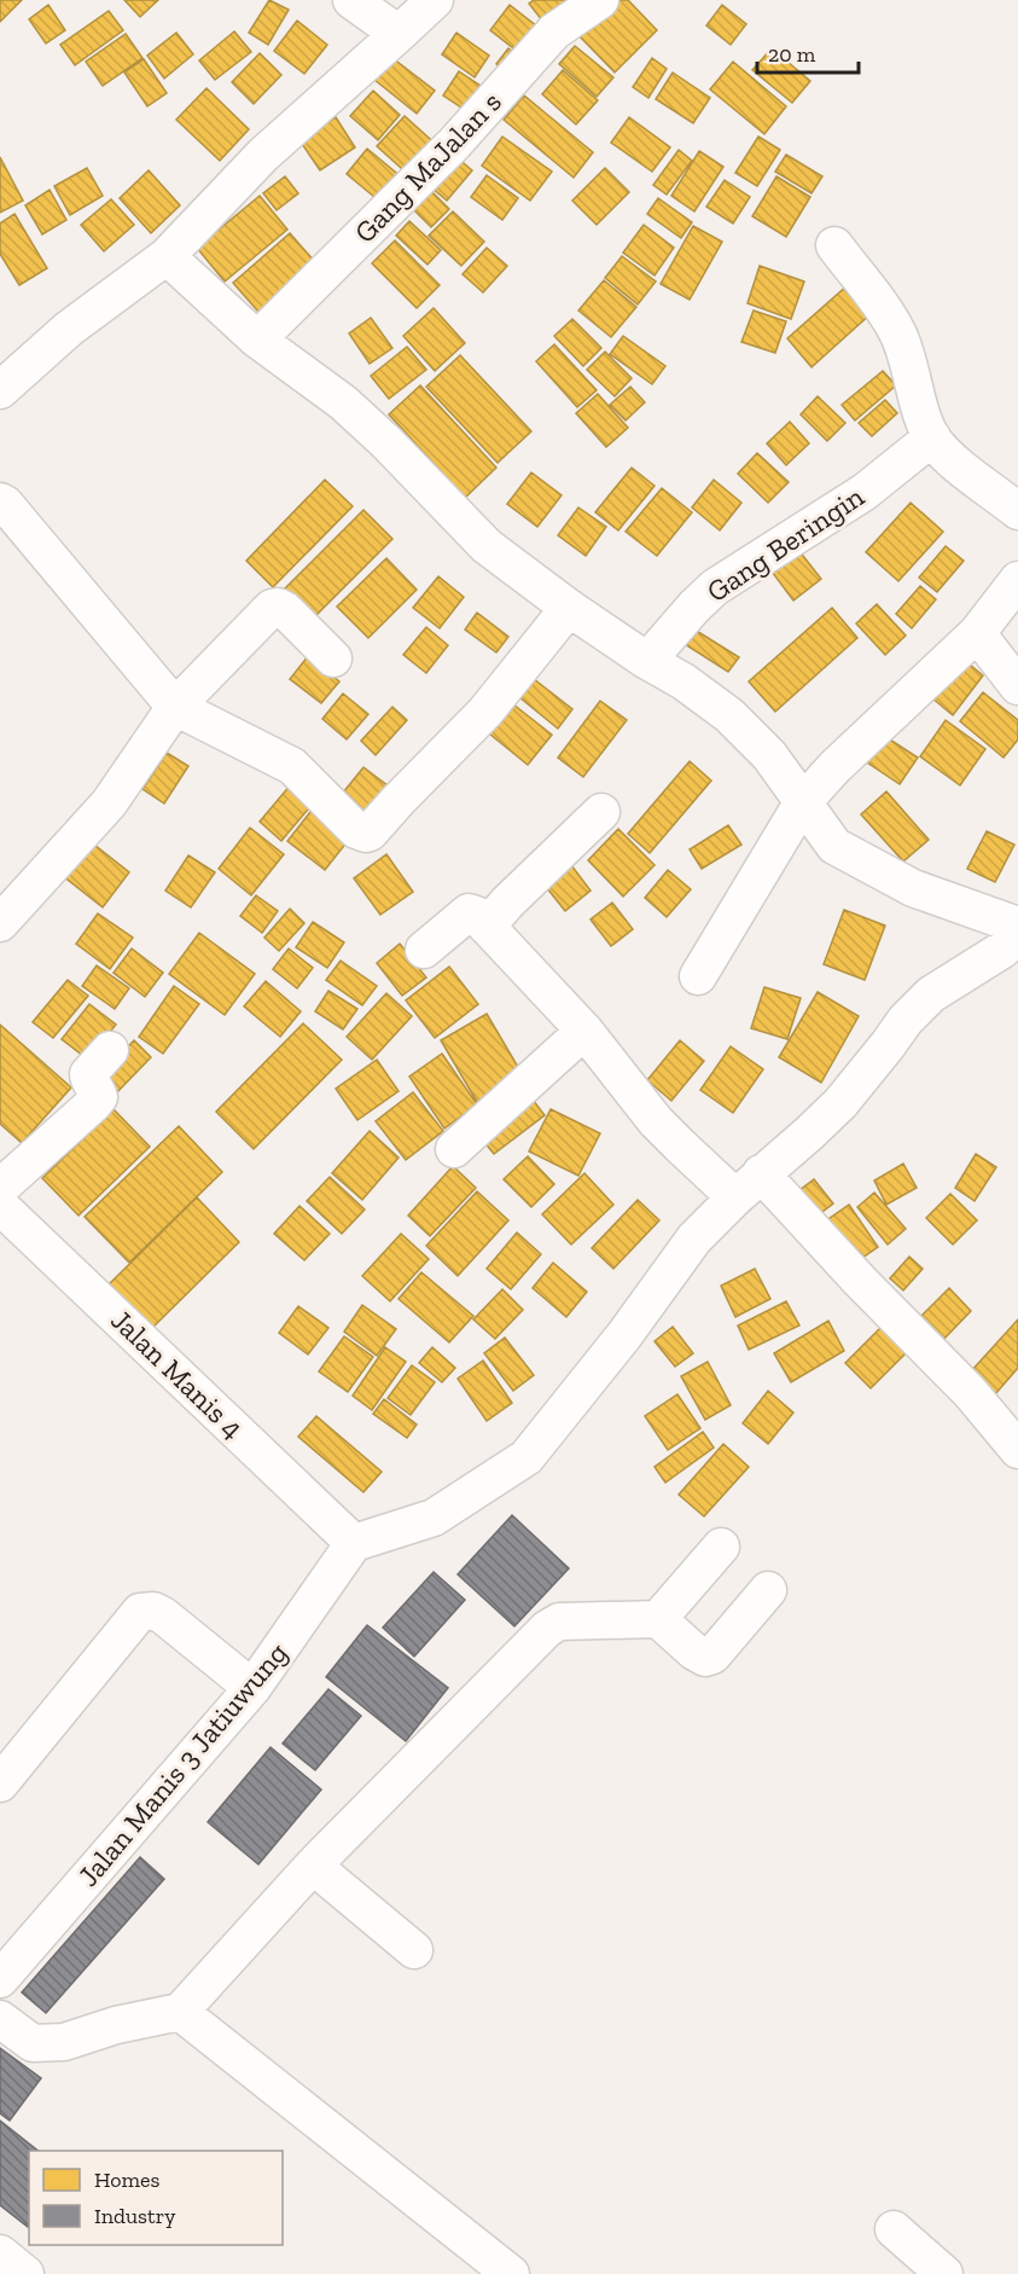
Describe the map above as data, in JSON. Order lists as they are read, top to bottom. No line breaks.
{"streets":{"street":["Gang MaJalan s","Gang Beringin","Jalan Manis 4","Jalan Manis 3 Jatiuwung"]},"crossings":[["Jalan Manis 4","Jalan Manis 3 Jatiuwung"]],"legend":["Homes","Industry"],"scale_bar":"20 m"}
